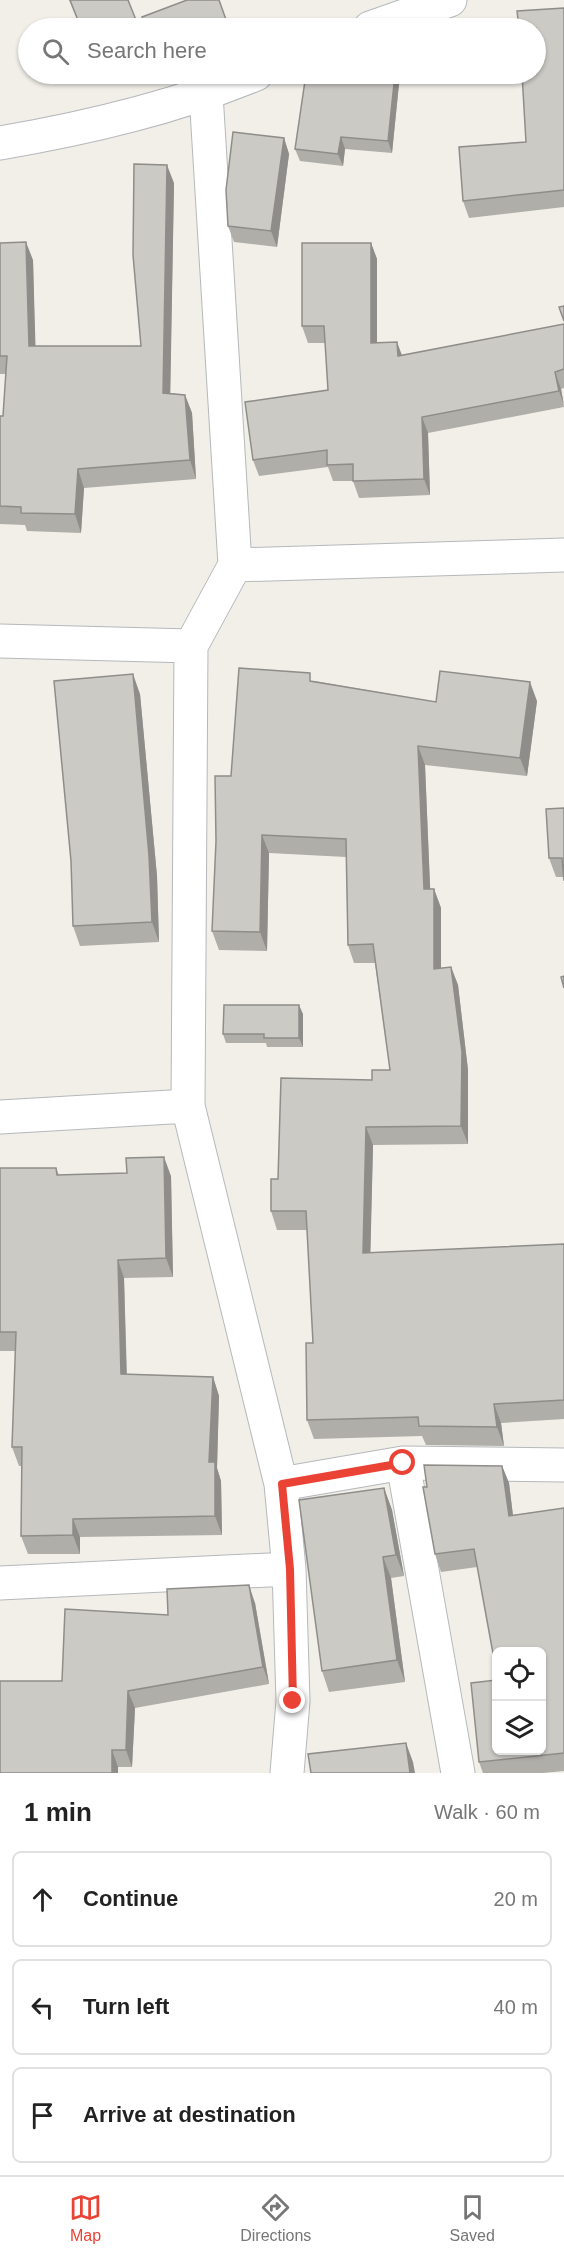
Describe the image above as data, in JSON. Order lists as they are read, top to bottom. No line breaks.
{"page":{"search":"Search here","heading":["1 min","Walk · 60 m"],"list":[["Continue","20 m"],["Turn left","40 m"],"Arrive at destination"],"nav":["Map","Directions","Saved"]}}
